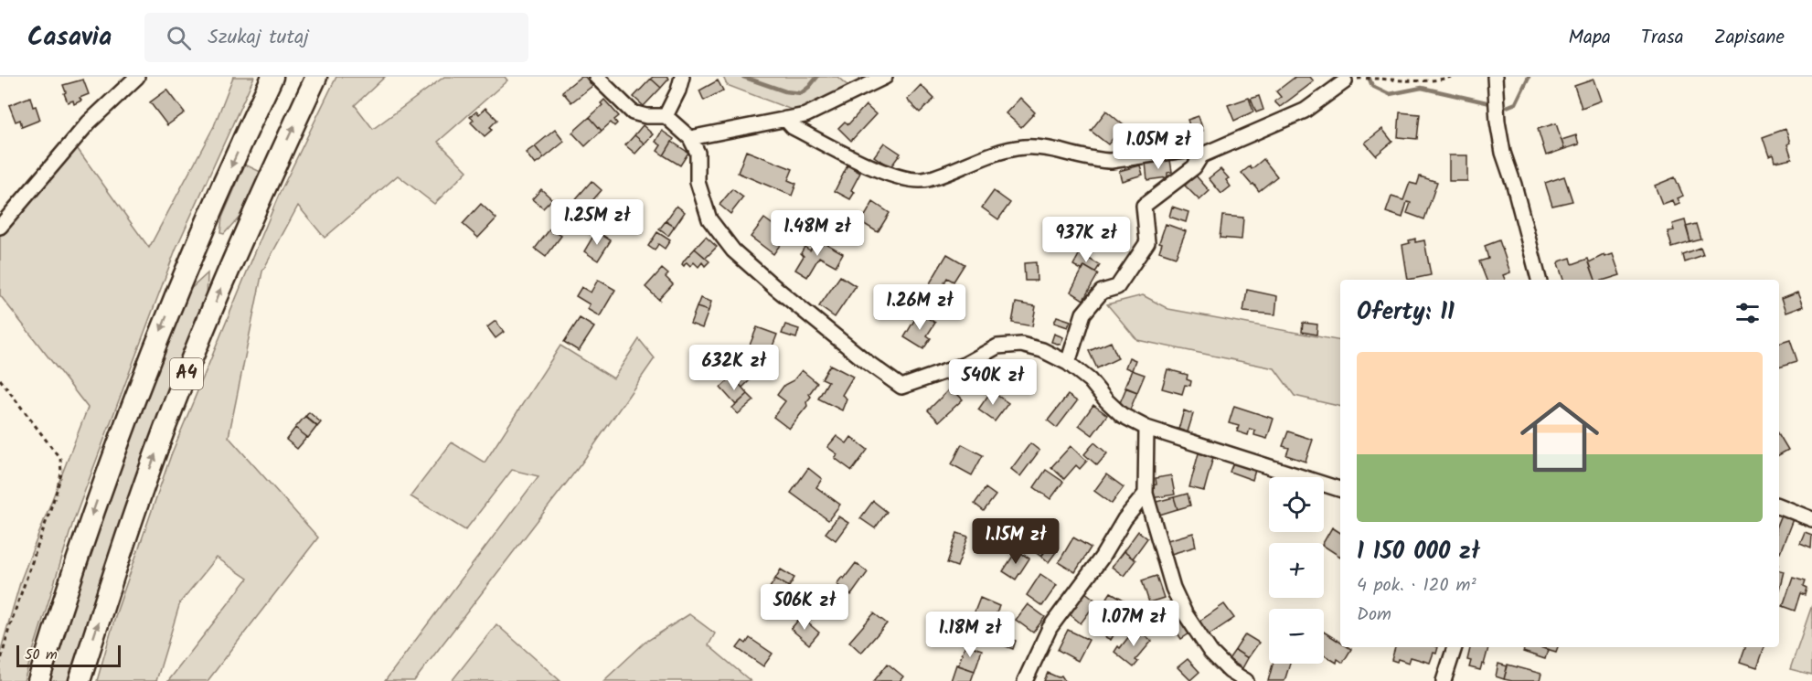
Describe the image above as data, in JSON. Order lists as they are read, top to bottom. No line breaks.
{"streets":{"highway":["A4"]},"scale_bar":"50 m","page":{"header":"Casavia","search":"Szukaj tutaj","nav":["Mapa","Trasa","Zapisane"],"price":["1.05M zł","1.25M zł","1.48M zł","937K zł","1.26M zł","632K zł","540K zł","1.15M zł","506K zł","1.07M zł","1.18M zł"],"heading":"Oferty: 11","list":[{"name":"1 150 000 zł","note":"4 pok. · 120 m² · Dom"}],"map_buttons":["+","−"],"scale":"50 m"}}
